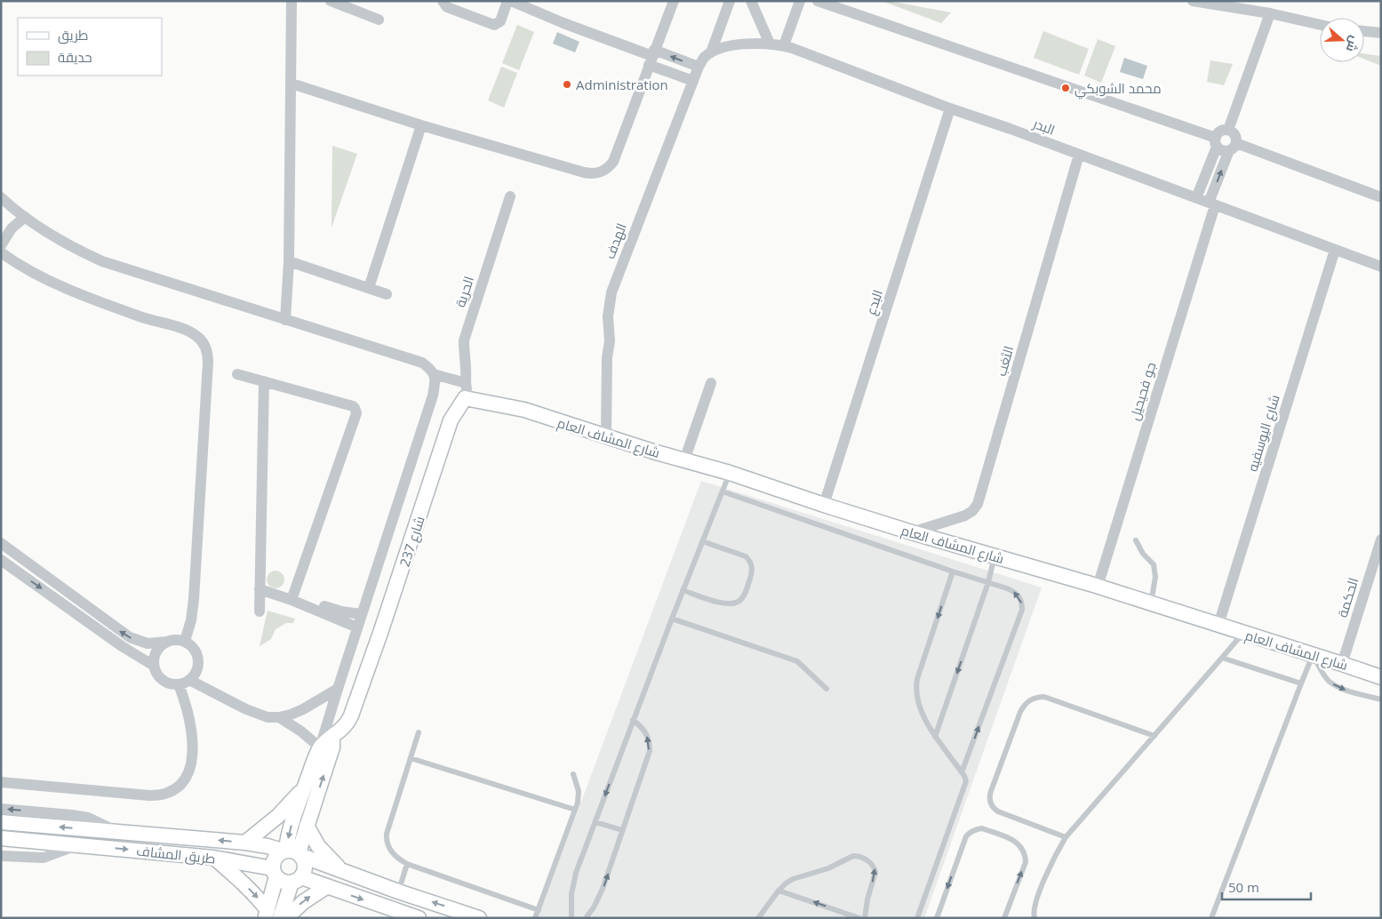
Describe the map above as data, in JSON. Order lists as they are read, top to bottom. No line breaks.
{"streets":{"street":["البدر","الهدف","الحرية","البدع","الثغب","جو فحيحيل","شارع اليوسفيه","شارع المشاف العام","شارع 237","الحكمة","طريق المشاف"]},"crossings":[["البدر","البدع"],["البدر","الثغب"],["البدر","جو فحيحيل"],["البدر","شارع اليوسفيه"],["الهدف","شارع المشاف العام"],["الحرية","شارع المشاف العام"],["الحرية","شارع 237"],["البدع","شارع المشاف العام"],["الثغب","شارع المشاف العام"],["جو فحيحيل","شارع المشاف العام"],["شارع اليوسفيه","شارع المشاف العام"],["شارع المشاف العام","شارع 237"],["شارع المشاف العام","الحكمة"],["شارع 237","طريق المشاف"]],"places":["Administration","محمد الشوبكي"],"legend":["طريق","حديقة"],"scale_bar":"50 m","north":"right"}
